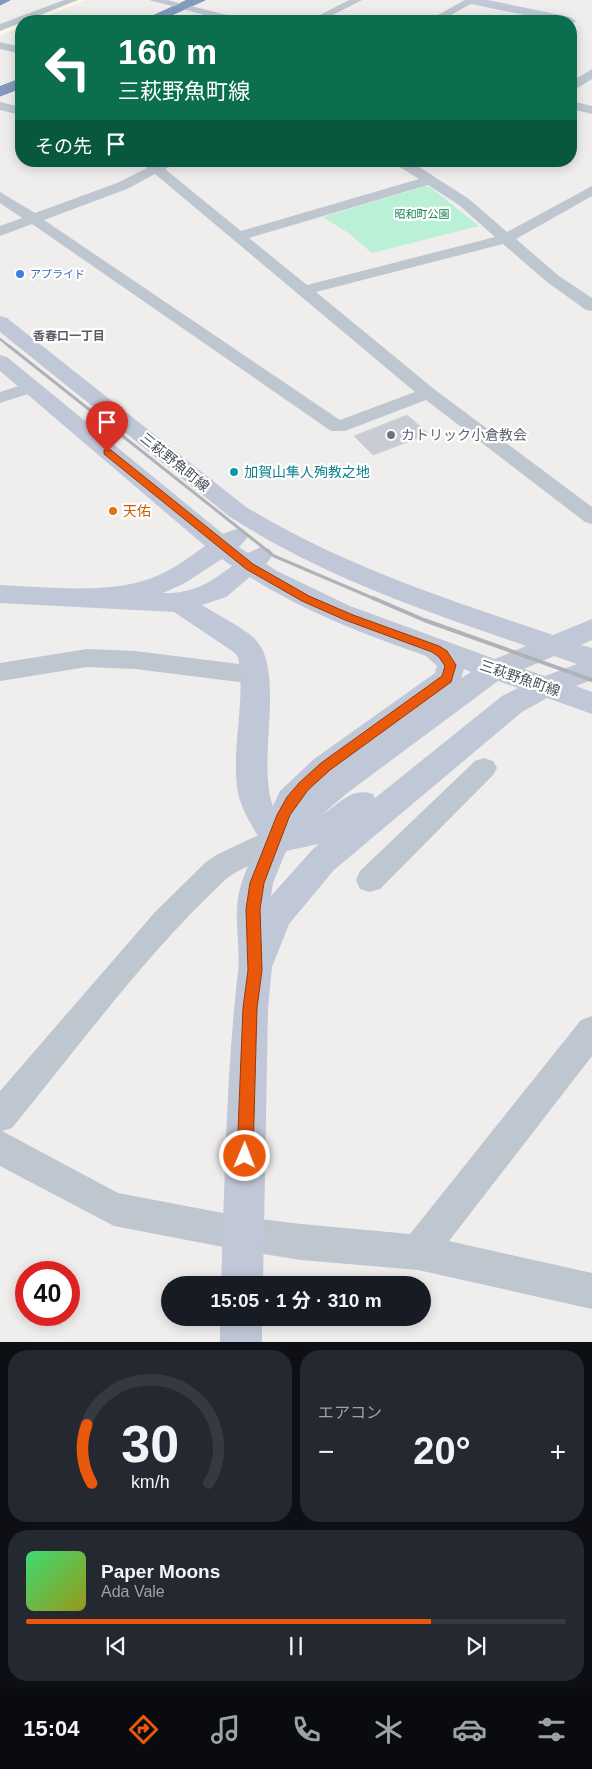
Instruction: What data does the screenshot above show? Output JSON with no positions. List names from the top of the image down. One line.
{"streets":{"street":["三萩野魚町線"]},"districts":["香春口一丁目"],"parks":["昭和町公園"],"places":["アプライド","カトリック小倉教会","加賀山隼人殉教之地","天佑"],"page":{"turn":["160 m","三萩野魚町線"],"then":"その先","limit":"40","trip":"15:05 · 1 分 · 310 m","tile":"エアコン","heat":["−","20°","+"],"song":["Paper Moons","Ada Vale"],"tabs":"15:04","gauge":["30","km/h"]}}
